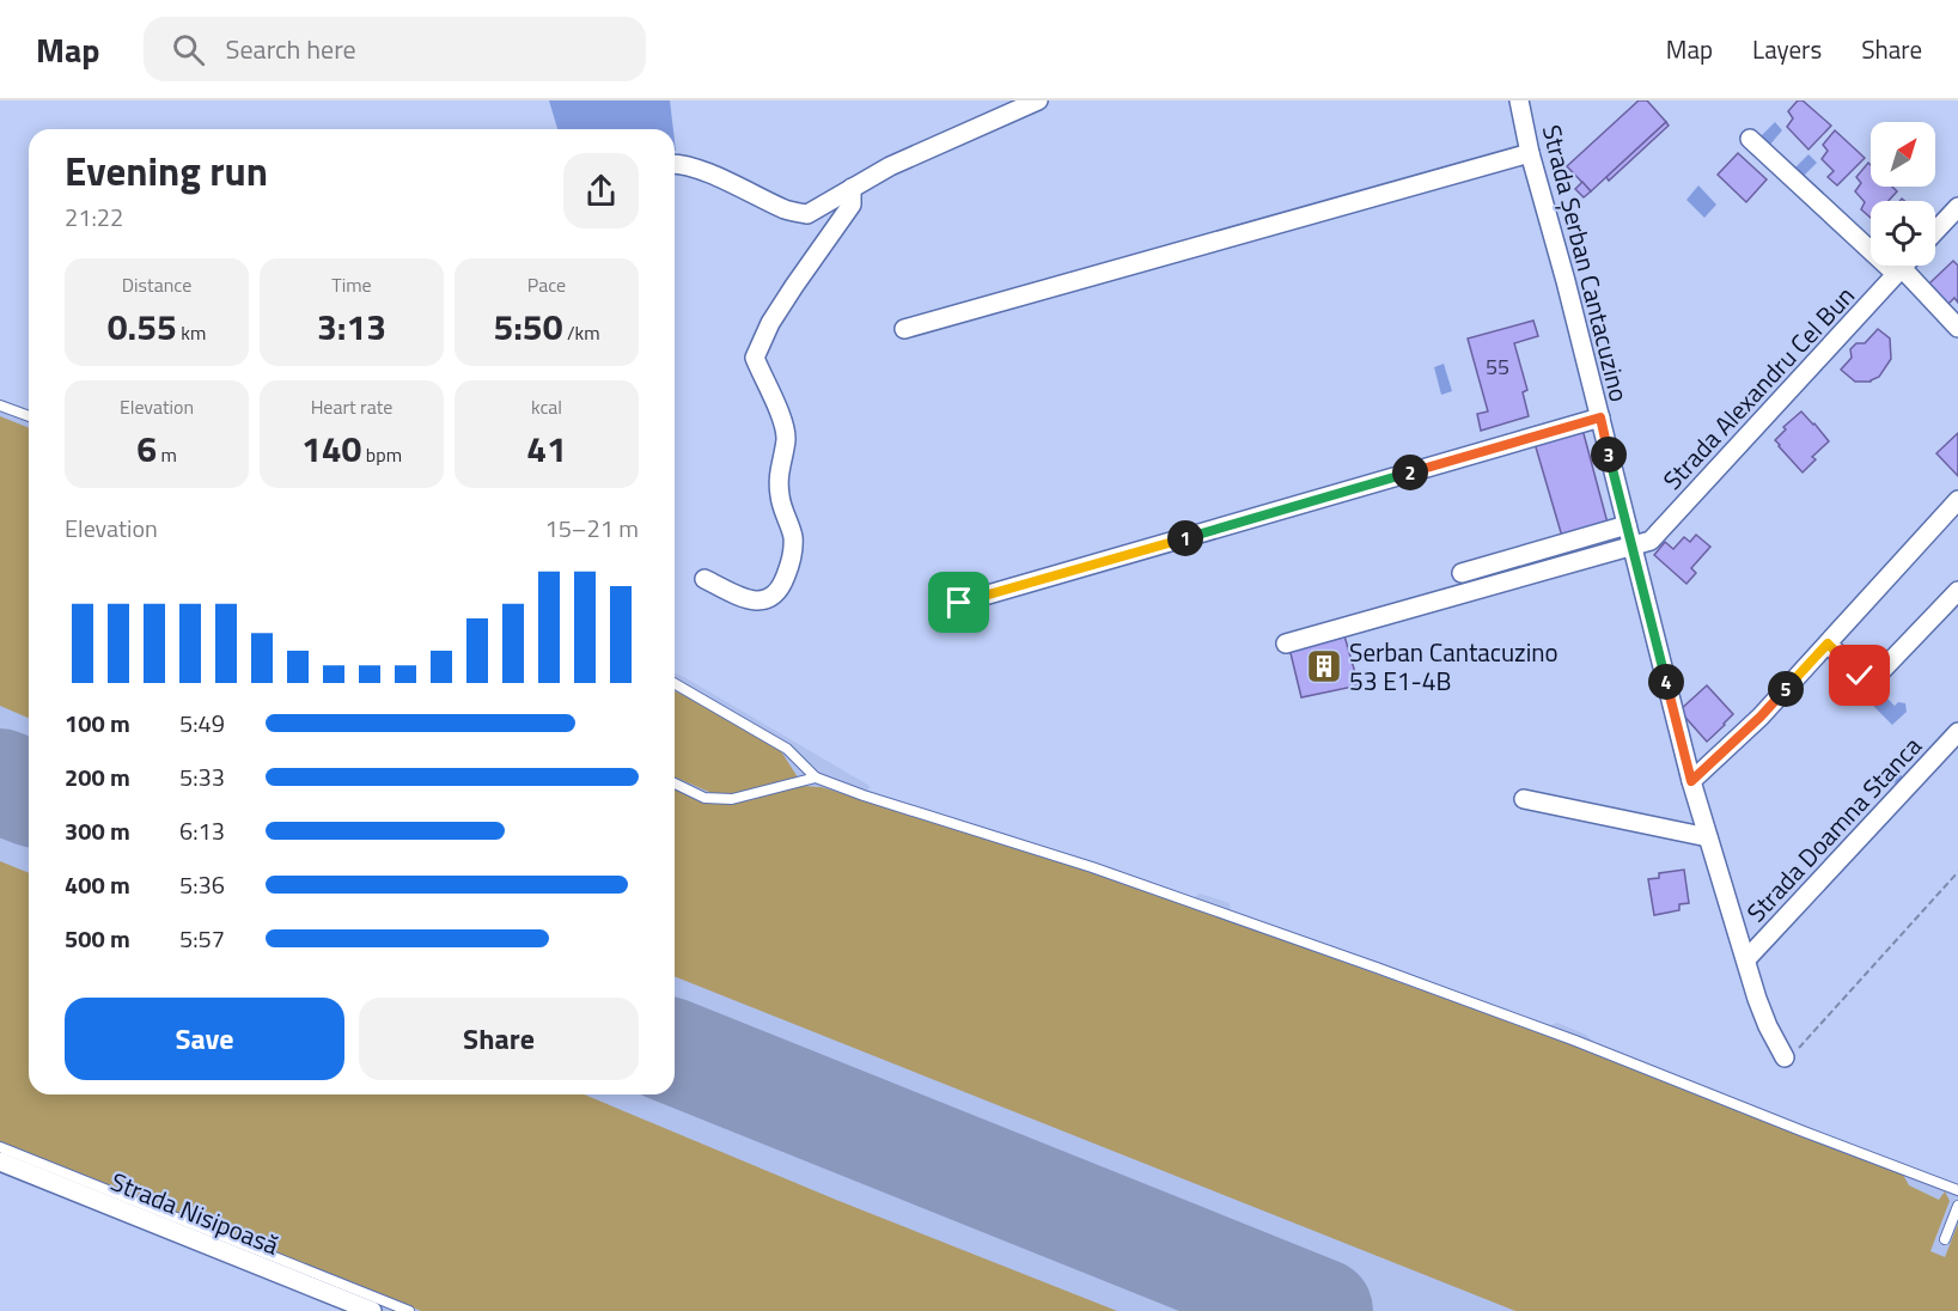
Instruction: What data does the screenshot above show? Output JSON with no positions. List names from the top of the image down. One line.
{"streets":{"street":["Strada Șerban Cantacuzino","Strada Alexandru Cel Bun","Strada Doamna Stanca","Strada Nisipoasă"]},"crossings":[["Strada Șerban Cantacuzino","Strada Alexandru Cel Bun"],["Strada Șerban Cantacuzino","Strada Doamna Stanca"]],"places":{"building":["Serban Cantacuzino 53 E1-4B"]},"house_numbers":["55"],"north":"top right","page":{"header":"Map","search":"Search here","nav":["Map","Layers","Share"],"heading":["Evening run","21:22"],"stats":[["Distance","0.55 km"],["Time","3:13"],["Pace","5:50 /km"],["Elevation","6 m"],["Heart rate","140 bpm"],["kcal","41"]],"pins":["3","2","1","4","5"],"chart":["Elevation","15–21 m"],"list":[{"name":"100 m","note":"5:49"},{"name":"200 m","note":"5:33"},{"name":"300 m","note":"6:13"},{"name":"400 m","note":"5:36"},{"name":"500 m","note":"5:57"}],"buttons":["Save","Share"]}}
